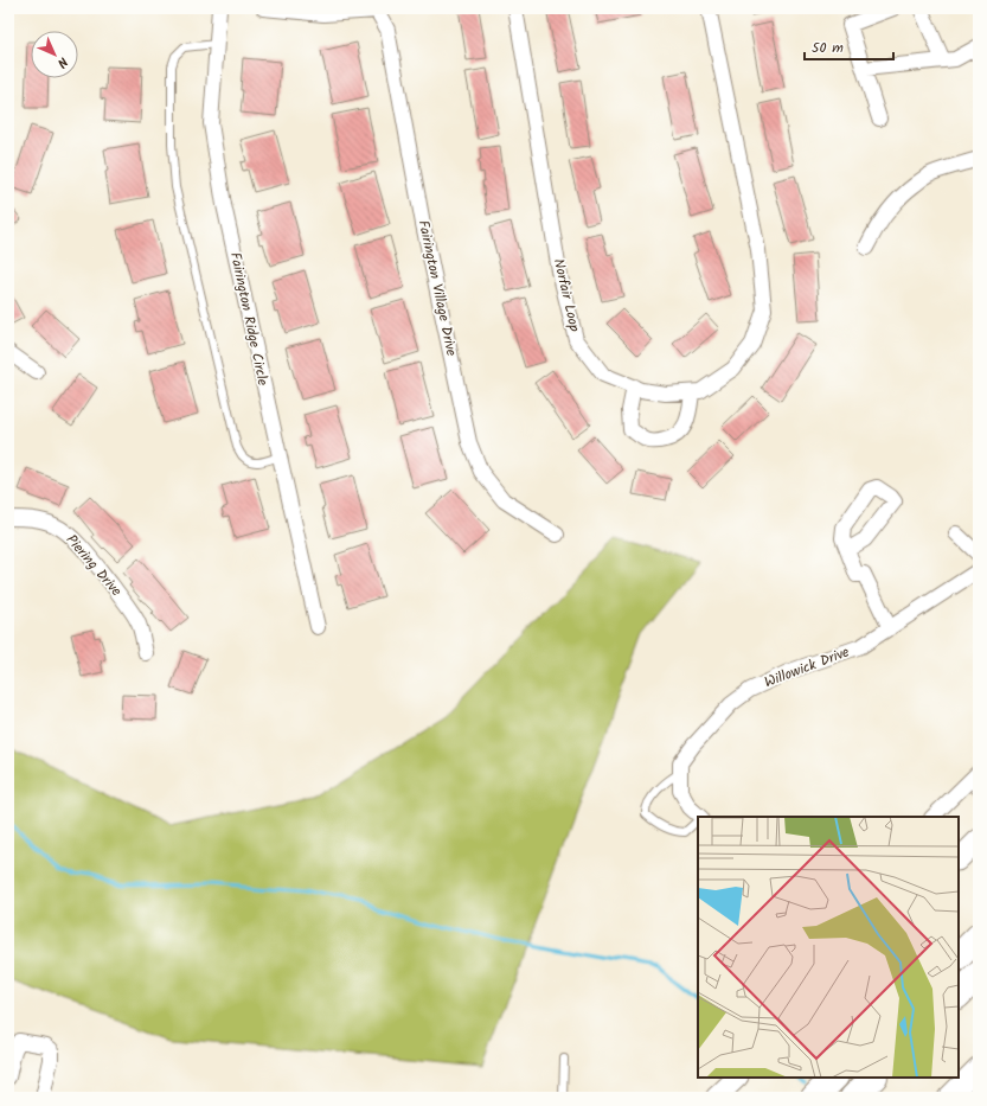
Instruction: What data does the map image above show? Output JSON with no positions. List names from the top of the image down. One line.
{"streets":{"street":["Fairington Village Drive","Norfair Loop","Fairington Ridge Circle","Piering Drive","Willowick Drive"]},"scale_bar":"50 m","north":"bottom right"}
